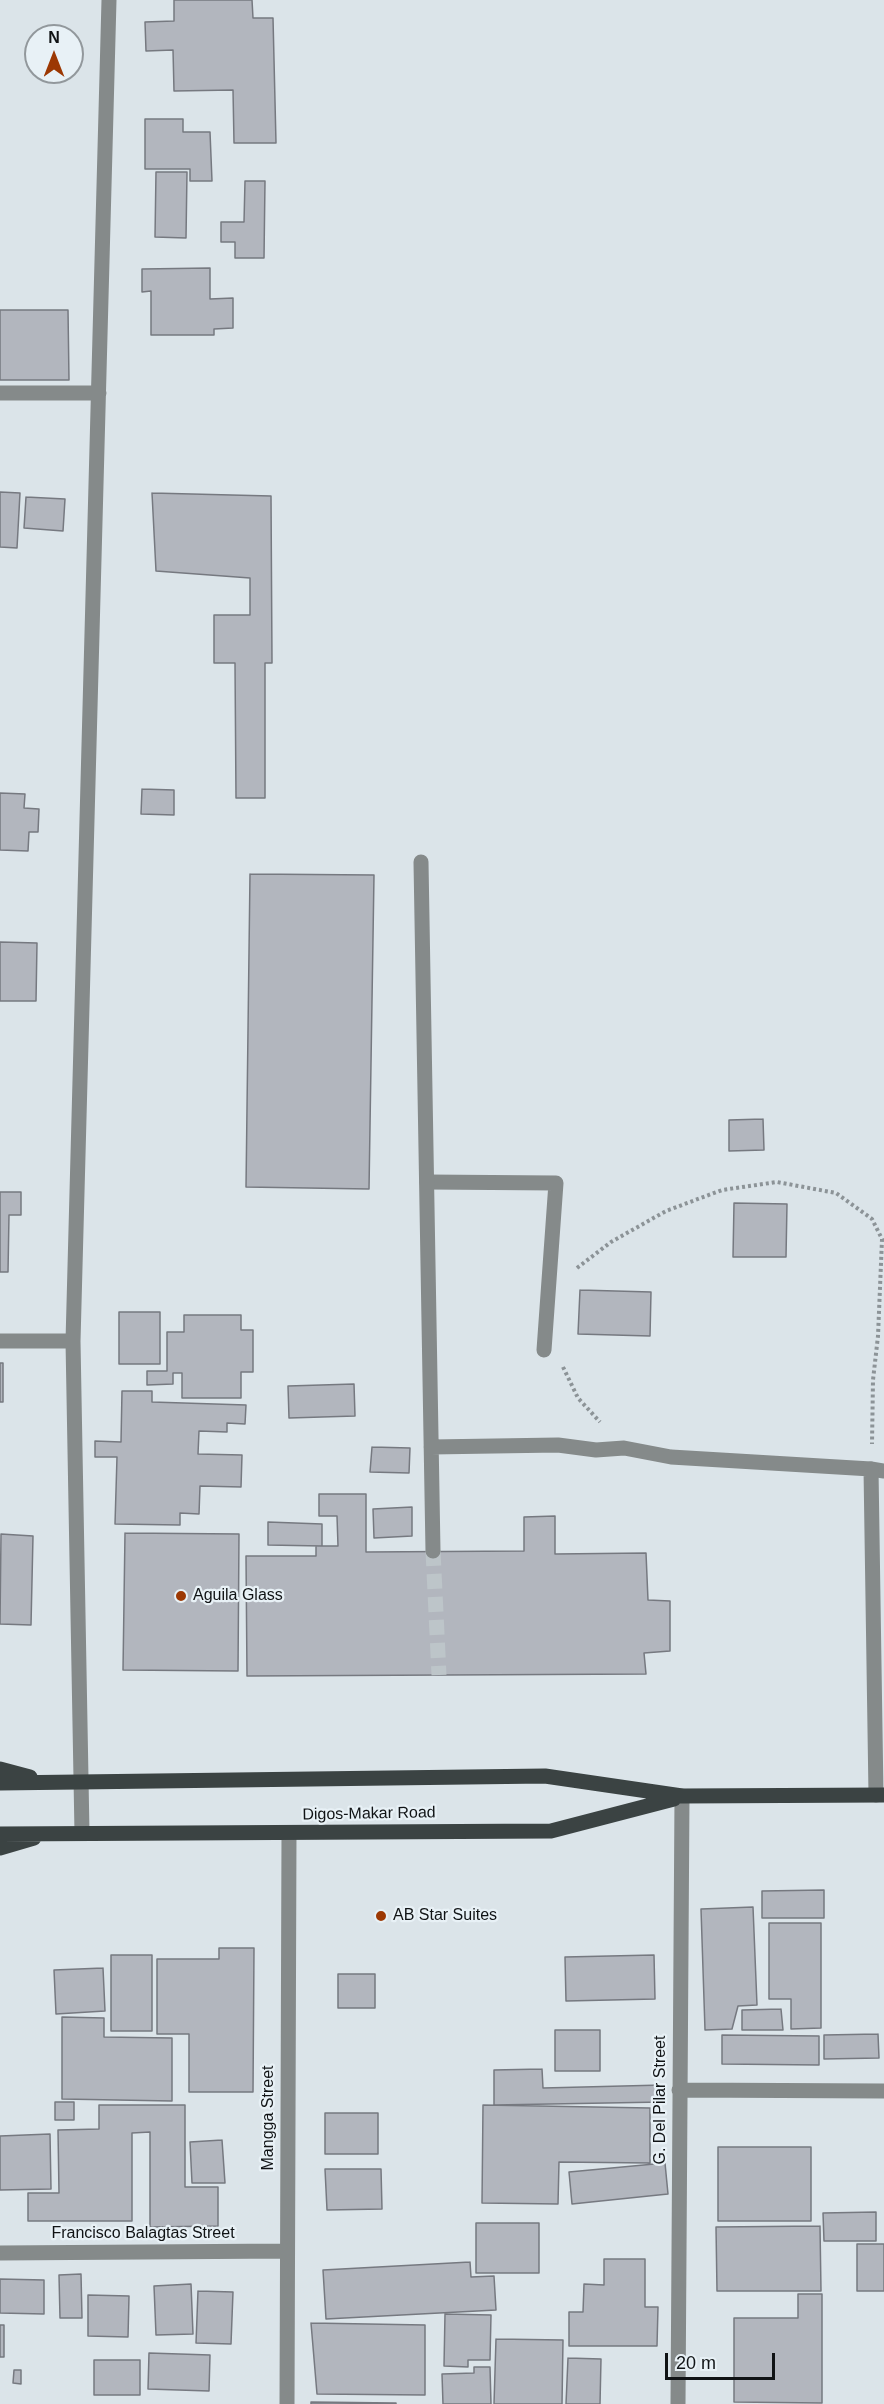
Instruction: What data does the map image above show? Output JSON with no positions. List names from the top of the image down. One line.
{"streets":{"main road":["Digos-Makar Road"],"street":["G. Del Pilar Street","Mangga Street","Francisco Balagtas Street"]},"crossings":[["Digos-Makar Road","G. Del Pilar Street"],["Digos-Makar Road","Mangga Street"],["Mangga Street","Francisco Balagtas Street"]],"places":["Aguila Glass","AB Star Suites"],"scale_bar":"20 m","north":"top"}
